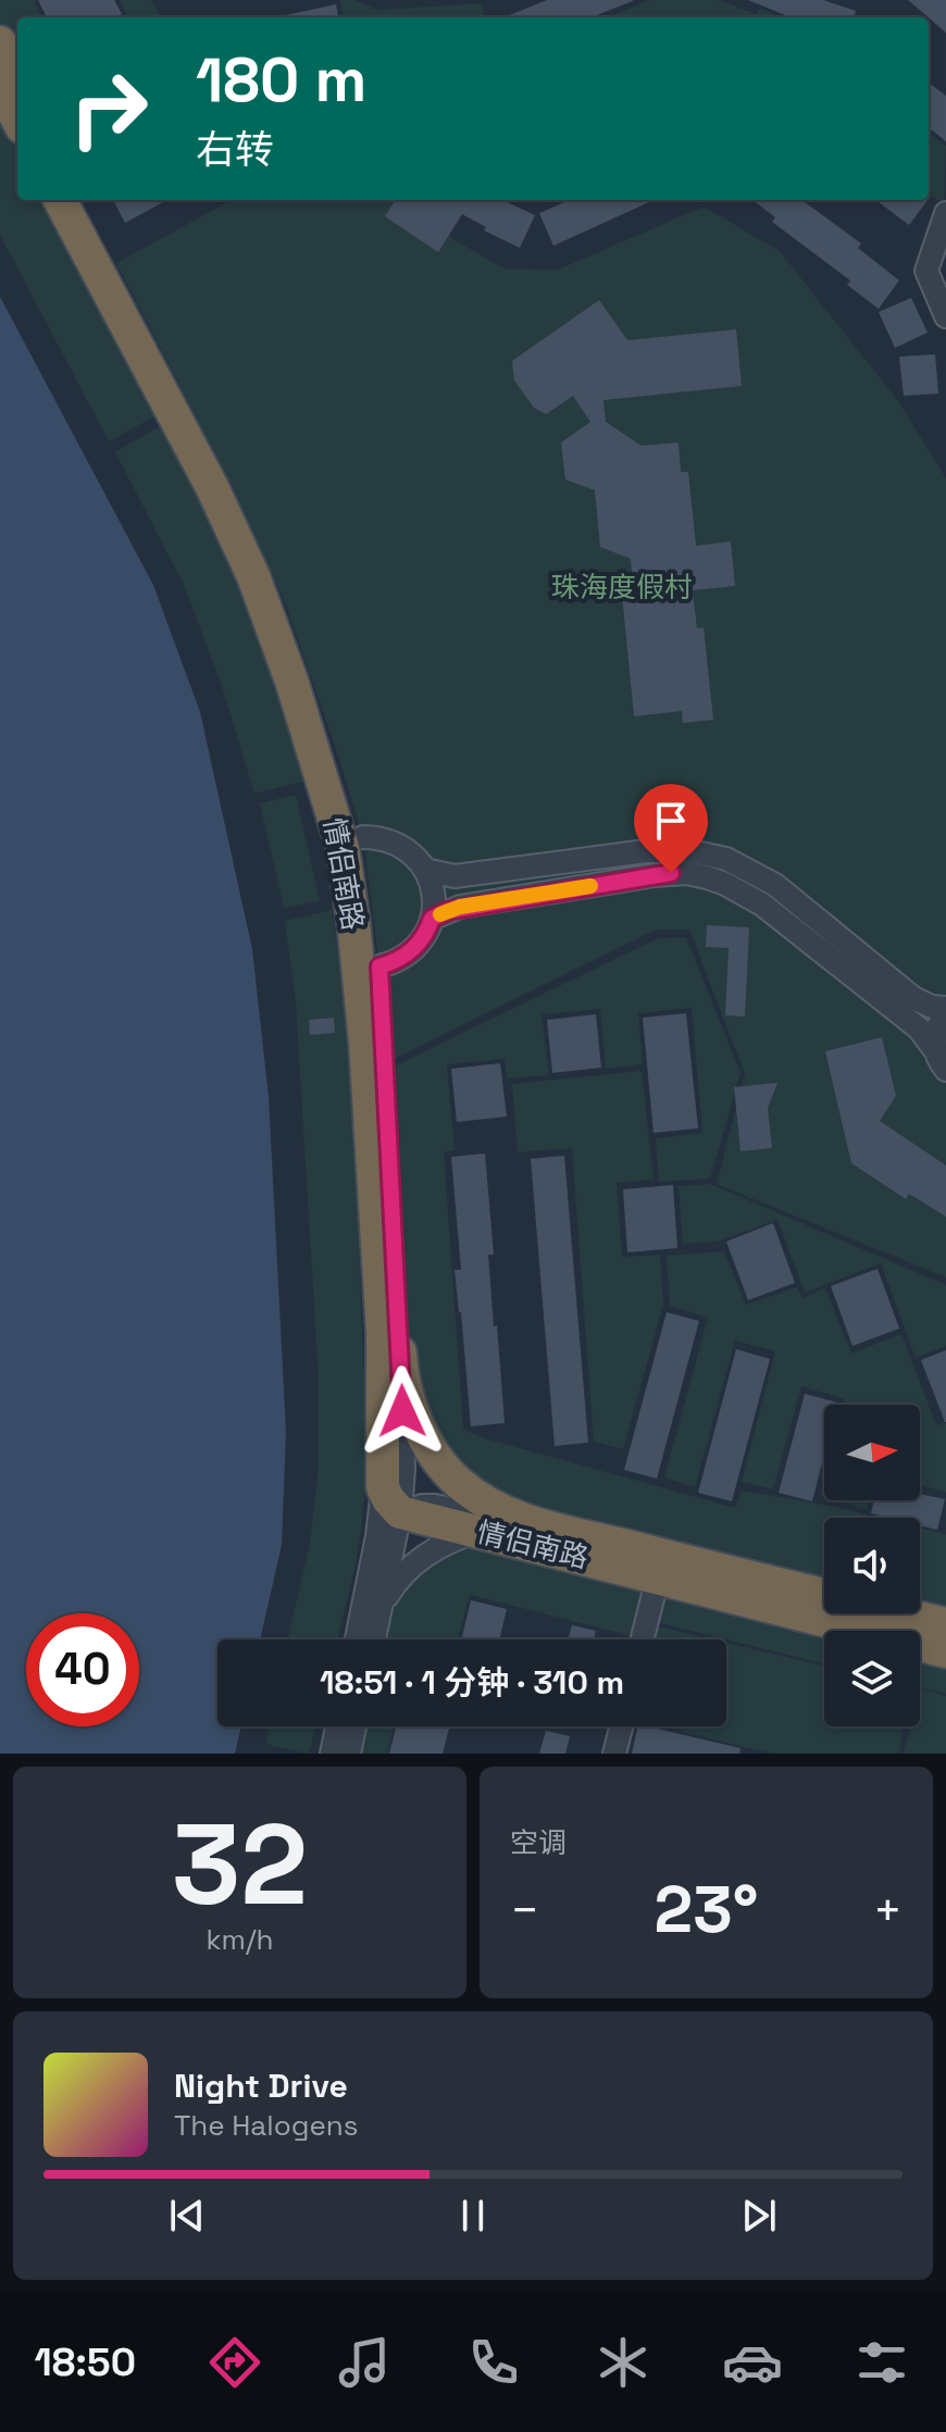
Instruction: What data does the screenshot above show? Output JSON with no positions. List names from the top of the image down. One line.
{"streets":{"highway":["情侣南路"]},"parks":["珠海度假村"],"north":"right","page":{"turn":["180 m","右转"],"limit":"40","trip":"18:51 · 1 分钟 · 310 m","tile":[["32","km/h"],"空调"],"heat":["−","23°","+"],"song":["Night Drive","The Halogens"],"tabs":"18:50"}}
